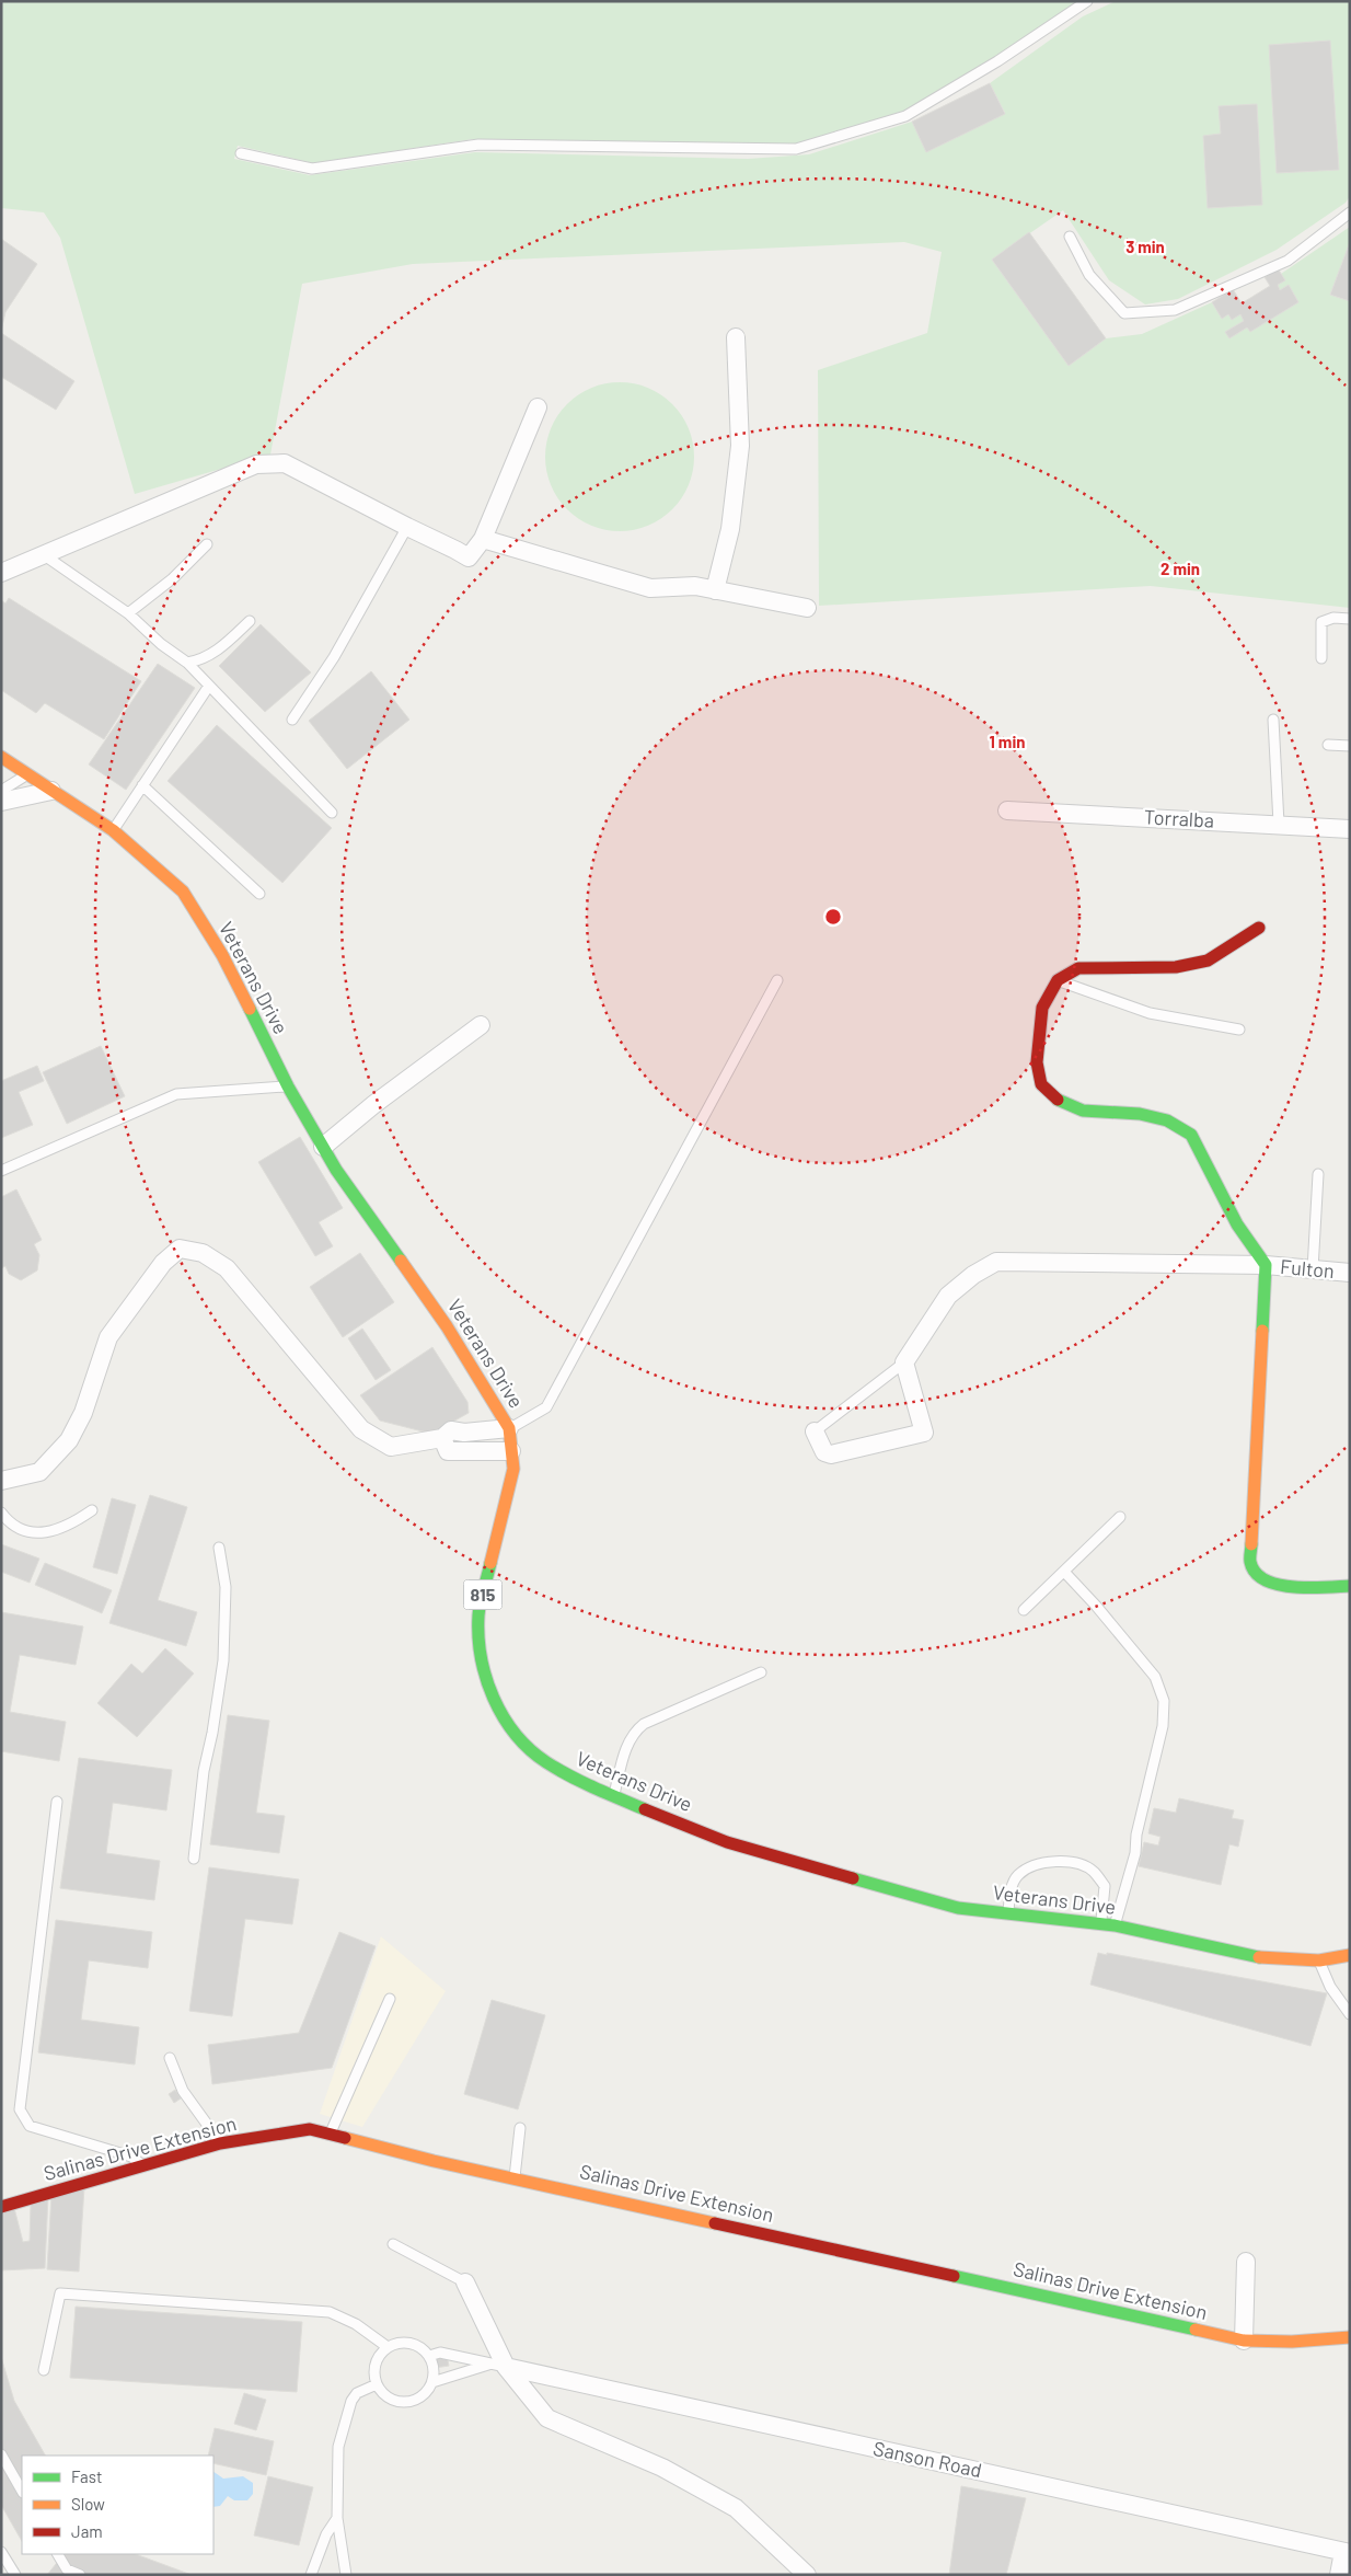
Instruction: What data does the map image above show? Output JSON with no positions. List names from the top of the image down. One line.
{"streets":{"street":["Torralba","Veterans Drive","Fulton","815","Salinas Drive Extension","Sanson Road"]},"legend":["Fast","Slow","Jam"],"rings":["3 min","2 min","1 min"]}
